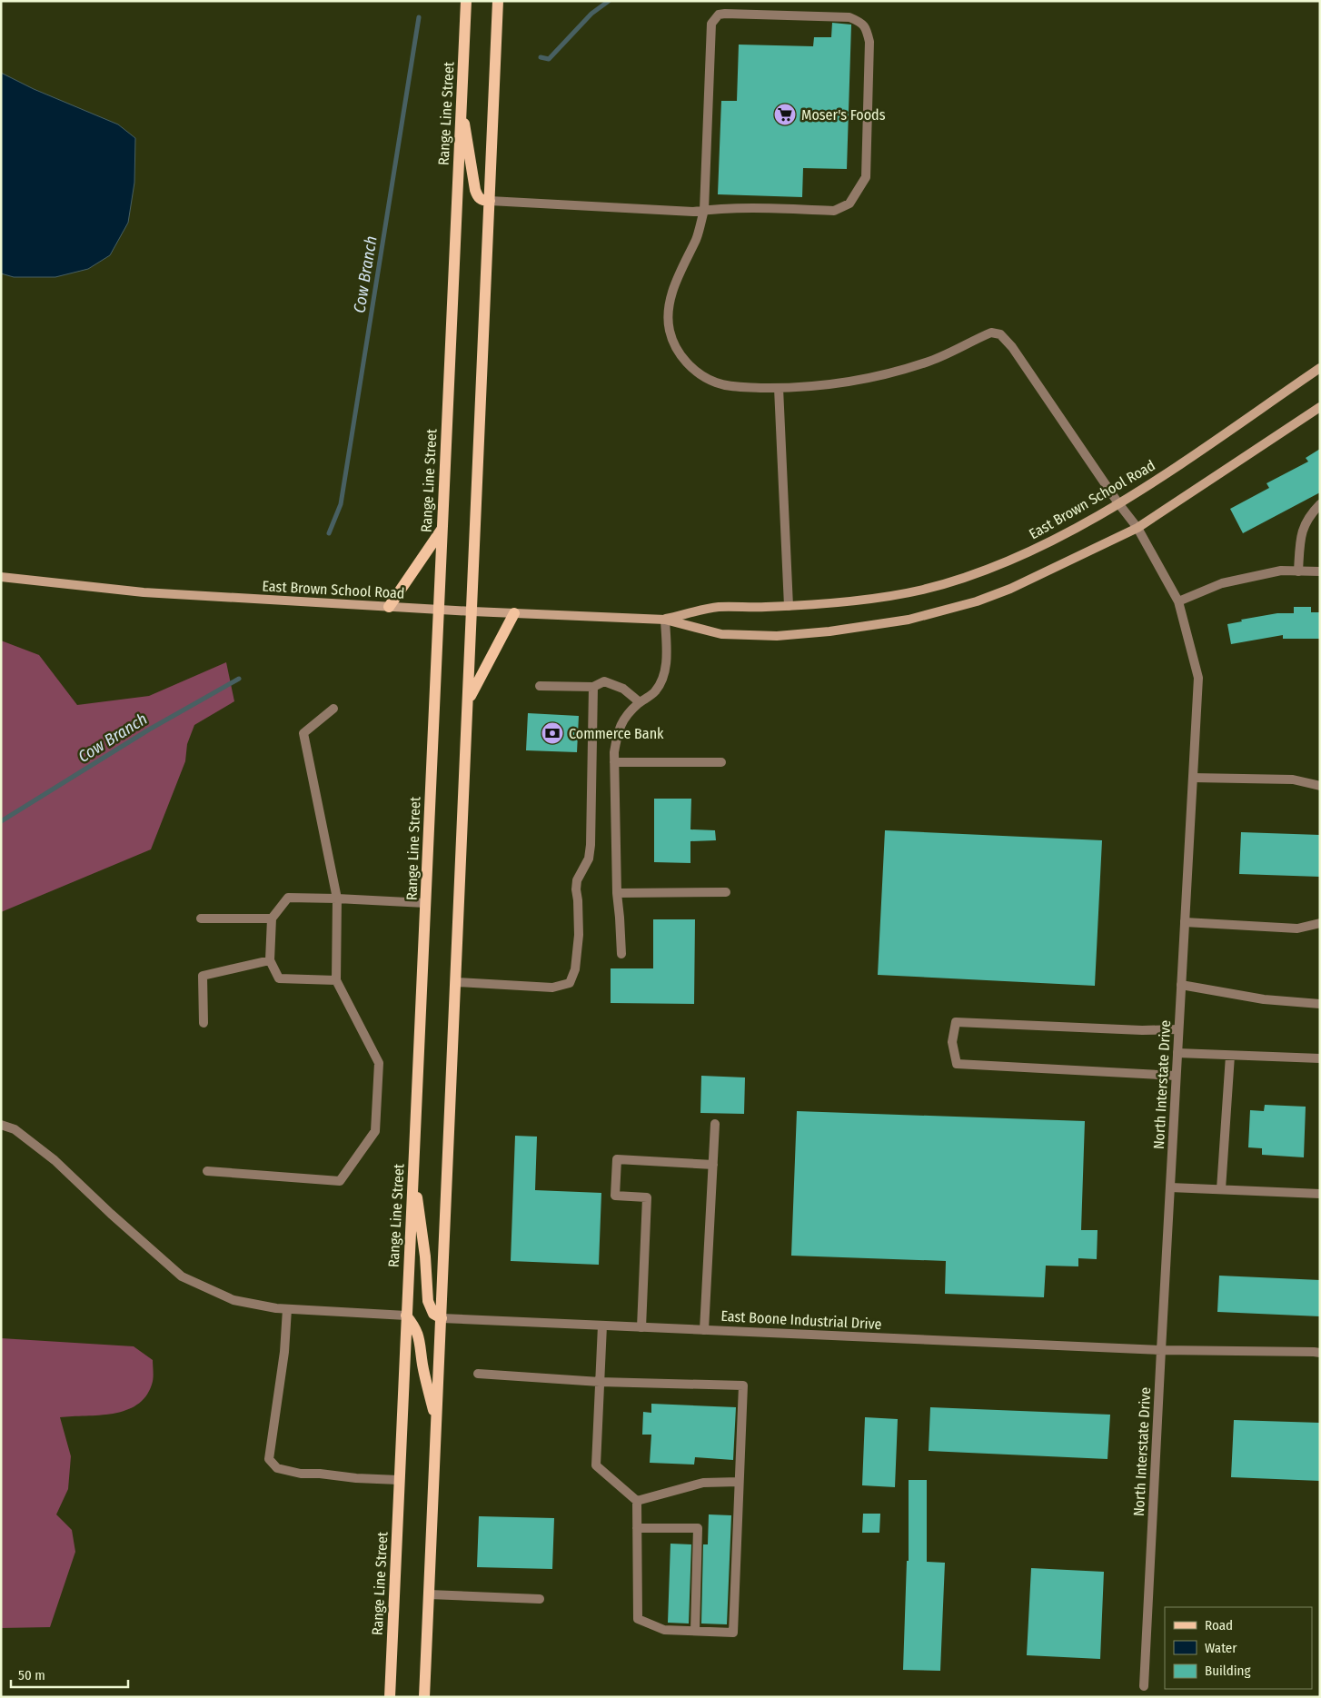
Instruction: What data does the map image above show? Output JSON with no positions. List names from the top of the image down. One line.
{"streets":{"main road":["Range Line Street","East Brown School Road"],"street":["North Interstate Drive","East Boone Industrial Drive"]},"crossings":[["Range Line Street","East Brown School Road"],["East Brown School Road","North Interstate Drive"],["North Interstate Drive","East Boone Industrial Drive"]],"water":["Cow Branch"],"places":{"supermarket":["Moser's Foods"],"bank":["Commerce Bank"]},"legend":["Road","Water","Building"],"scale_bar":"50 m"}
